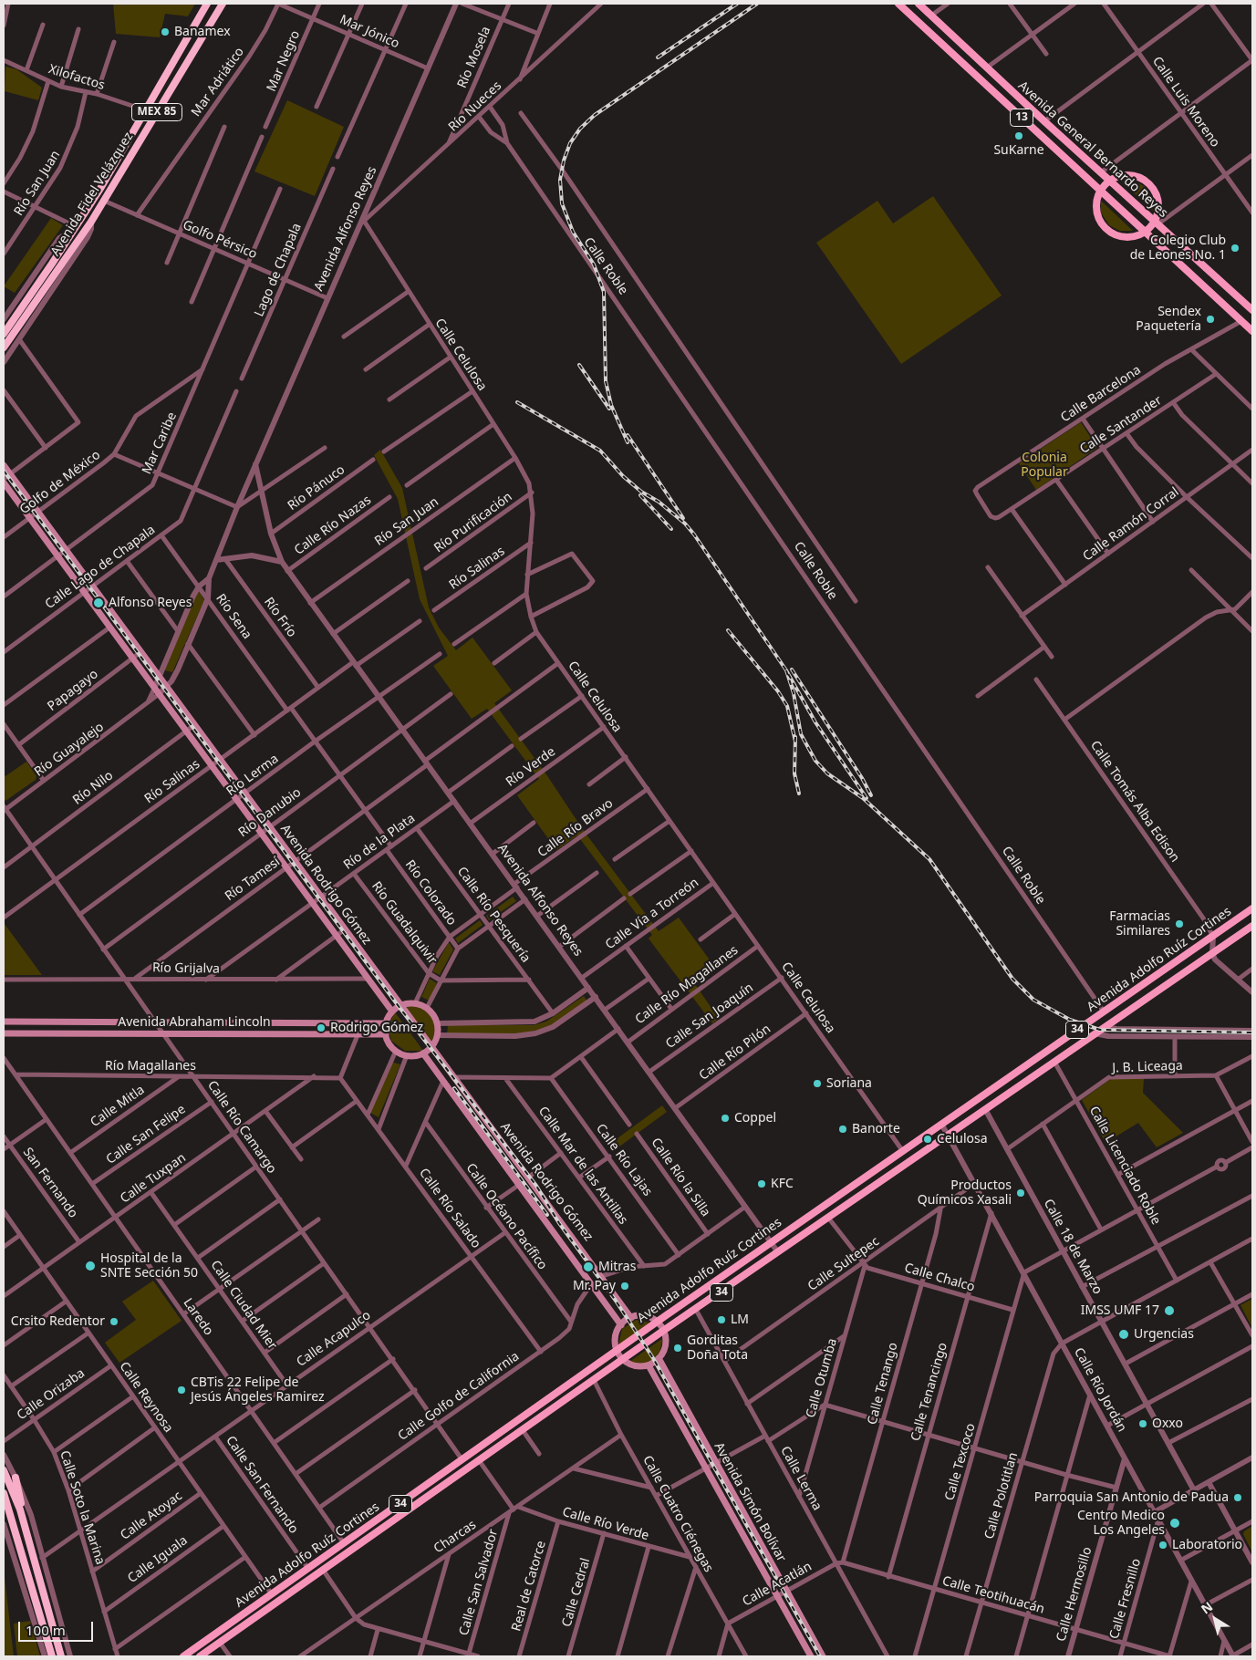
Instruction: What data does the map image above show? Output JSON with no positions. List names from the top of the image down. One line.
{"streets":{"highway":["MEX 85","Avenida Fidel Velázquez"],"main road":["13","Avenida General Bernardo Reyes","Avenida Rodrigo Gómez","Avenida Adolfo Ruíz Cortines","Avenida Abraham Lincoln","34","Avenida Simón Bolívar"],"street":["Mar Jónico","Río Mosela","Mar Negro","Xilofactos","Mar Adriático","Calle Luis Moreno","Río Nueces","Río San Juan","Avenida Alfonso Reyes","Golfo Pérsico","Calle Roble","Lago de Chapala","Calle Celulosa","Calle Barcelona","Calle Santander","Mar Caribe","Golfo de México","Río Pánuco","Río Purificación","Calle Ramón Corral","Calle Río Nazas","Calle Lago de Chapala","Río Salinas","Río Sena","Río Frío","Papagayo","Río Guayalejo","Río Verde","Río Lerma","Río Nilo","Calle Tomás Alba Edison","Río Danubio","Calle Río Bravo","Río de la Plata","Río Tamesí","Río Colorado","Calle Vía a Torreón","Calle Río Pesquería","Río Guadalquivir","Río Grijalva","Calle Río Magallanes","Calle San Joaquín","Calle Río Pilón","Río Magallanes","J. B. Liceaga","Calle Mitla","Calle Río Camargo","Calle San Felipe","Calle Río Lajas","Calle Mar de las Antillas","Calle Licenciado Roble","Calle Río la Silla","Calle Tuxpan","San Fernando","Calle Río Salado","Calle Océano Pacífico","Calle 18 de Marzo","Calle Sultepec","Calle Chalco","Calle Ciudad Mier","Laredo","Calle Acapulco","Calle Otumba","Calle Tenango","Calle Río Jordán","Calle Tenancingo","Calle Orizaba","Calle Golfo de California","Calle Reynosa","Calle Texcoco","Calle Lerma","Calle San Fernando","Calle Polotitlan","Calle Soto la Marina","Calle Cuatro Ciénegas","Calle Atoyac","Calle Río Verde","Charcas","Calle Iguala","Calle San Salvador","Calle Acatlán","Real de Catorce","Calle Cedral","Calle Hermosillo","Calle Teotihuacán","Calle Fresnillo"]},"crossings":[["Mar Jónico","Mar Negro"],["Mar Jónico","Mar Adriático"],["Mar Jónico","Avenida Alfonso Reyes"],["Río Mosela","Río Nueces"],["Xilofactos","Río San Juan"],["Xilofactos","Avenida Fidel Velázquez"],["Mar Adriático","Golfo Pérsico"],["Río Nueces","Avenida Alfonso Reyes"],["Río Nueces","Calle Roble"],["Río Nueces","Calle Celulosa"],["Avenida General Bernardo Reyes","Calle Barcelona"],["Río San Juan","Avenida Alfonso Reyes"],["Río San Juan","Calle Celulosa"],["Avenida Fidel Velázquez","Golfo Pérsico"],["Avenida Alfonso Reyes","Golfo Pérsico"],["Avenida Alfonso Reyes","Calle Celulosa"],["Avenida Alfonso Reyes","Río Pánuco"],["Avenida Alfonso Reyes","Calle Río Nazas"],["Avenida Alfonso Reyes","Río Salinas"],["Avenida Alfonso Reyes","Río Verde"],["Avenida Alfonso Reyes","Río Lerma"],["Avenida Alfonso Reyes","Río Danubio"],["Avenida Alfonso Reyes","Calle Río Bravo"],["Avenida Alfonso Reyes","Río de la Plata"],["Avenida Alfonso Reyes","Río Tamesí"],["Avenida Alfonso Reyes","Calle Vía a Torreón"],["Avenida Alfonso Reyes","Avenida Adolfo Ruíz Cortines"],["Avenida Alfonso Reyes","Calle Río Magallanes"],["Avenida Alfonso Reyes","Calle San Joaquín"],["Avenida Alfonso Reyes","Calle Río Pilón"],["Golfo Pérsico","Lago de Chapala"],["Golfo Pérsico","Mar Caribe"],["Calle Roble","Avenida Adolfo Ruíz Cortines"],["Calle Celulosa","Río Purificación"],["Calle Celulosa","Río Salinas"],["Calle Celulosa","Río Verde"],["Calle Celulosa","Calle Río Bravo"],["Calle Celulosa","Río Tamesí"],["Calle Celulosa","Calle Vía a Torreón"],["Calle Celulosa","Avenida Adolfo Ruíz Cortines"],["Calle Celulosa","Calle Río Magallanes"],["Calle Celulosa","Calle San Joaquín"],["Calle Celulosa","Calle Río Pilón"],["Calle Barcelona","Calle Santander"],["Mar Caribe","Golfo de México"],["Mar Caribe","Avenida Rodrigo Gómez"],["Golfo de México","Avenida Rodrigo Gómez"],["Calle Lago de Chapala","Río Sena"],["Calle Lago de Chapala","Avenida Rodrigo Gómez"],["Río Salinas","Río Sena"],["Río Salinas","Río Frío"],["Río Salinas","Avenida Rodrigo Gómez"],["Río Salinas","Calle Río Camargo"],["Río Sena","Río Lerma"],["Río Sena","Río Danubio"],["Río Sena","Río de la Plata"],["Río Sena","Río Tamesí"],["Papagayo","Avenida Rodrigo Gómez"],["Río Guayalejo","Avenida Rodrigo Gómez"],["Río Guayalejo","Calle Río Camargo"],["Río Lerma","Avenida Rodrigo Gómez"],["Río Lerma","Calle Río Camargo"],["Río Nilo","Avenida Rodrigo Gómez"],["Río Nilo","Calle Río Camargo"],["Calle Tomás Alba Edison","Avenida Adolfo Ruíz Cortines"],["Río Danubio","Avenida Rodrigo Gómez"],["Río Danubio","Calle Río Camargo"],["Calle Río Bravo","Río Colorado"],["Calle Río Bravo","Calle Río Pesquería"],["Calle Río Bravo","Río Guadalquivir"],["Río de la Plata","Avenida Rodrigo Gómez"],["Río de la Plata","Río Colorado"],["Río de la Plata","Calle Río Pesquería"],["Río de la Plata","Río Guadalquivir"],["Río de la Plata","Río Grijalva"],["Río Tamesí","Avenida Rodrigo Gómez"],["Río Tamesí","Río Grijalva"],["Avenida Rodrigo Gómez","Río Grijalva"],["Avenida Rodrigo Gómez","Calle Golfo de California"],["Avenida Adolfo Ruíz Cortines","Calle Río Camargo"],["Avenida Adolfo Ruíz Cortines","Calle Licenciado Roble"],["Avenida Adolfo Ruíz Cortines","Calle 18 de Marzo"],["Avenida Adolfo Ruíz Cortines","Laredo"],["Avenida Adolfo Ruíz Cortines","Calle Río Jordán"],["Avenida Adolfo Ruíz Cortines","Calle Reynosa"],["Avenida Adolfo Ruíz Cortines","Calle Lerma"],["Avenida Adolfo Ruíz Cortines","Calle San Fernando"],["Avenida Adolfo Ruíz Cortines","Calle Cuatro Ciénegas"],["Río Grijalva","Calle Río Camargo"],["Avenida Abraham Lincoln","Calle Río Camargo"],["Río Magallanes","Calle Mitla"],["Río Magallanes","Calle Río Camargo"],["Río Magallanes","Calle Tuxpan"],["Río Magallanes","Calle Río Salado"],["Río Magallanes","Laredo"],["J. B. Liceaga","Calle Licenciado Roble"],["J. B. Liceaga","Calle 18 de Marzo"],["Calle Mitla","Laredo"],["Calle Río Camargo","Calle San Felipe"],["Calle Río Camargo","Calle Tuxpan"],["Calle Río Camargo","Calle Acapulco"],["Calle Río Camargo","Calle Golfo de California"],["Calle San Felipe","Laredo"],["Calle Tuxpan","San Fernando"],["Calle Tuxpan","Calle Ciudad Mier"],["Calle Tuxpan","Laredo"],["Calle Tuxpan","Calle Reynosa"],["Calle Río Salado","Calle Acapulco"],["Calle Río Salado","Calle Golfo de California"],["Calle Océano Pacífico","Calle Acapulco"],["Calle Océano Pacífico","Calle Golfo de California"],["Calle Sultepec","Calle Chalco"],["Calle Sultepec","Calle Otumba"],["Calle Sultepec","Calle Tenango"],["Calle Sultepec","Calle Río Jordán"],["Calle Sultepec","Calle Lerma"],["Calle Chalco","Calle Otumba"],["Calle Chalco","Calle Tenango"],["Calle Chalco","Calle Tenancingo"],["Calle Chalco","Calle Texcoco"],["Calle Ciudad Mier","Calle Acapulco"],["Laredo","Calle Acapulco"],["Laredo","Calle Golfo de California"],["Calle Acapulco","Calle Reynosa"],["Calle Acapulco","Calle San Fernando"],["Calle Acapulco","Calle Soto la Marina"],["Calle Otumba","Calle Lerma"],["Calle Tenango","Calle Teotihuacán"],["Calle Río Jordán","Calle Tenancingo"],["Calle Río Jordán","Calle Texcoco"],["Calle Río Jordán","Calle Polotitlan"],["Calle Río Jordán","Calle Hermosillo"],["Calle Río Jordán","Calle Fresnillo"],["Calle Tenancingo","Calle Teotihuacán"],["Calle Orizaba","Calle Reynosa"],["Calle Orizaba","Calle Soto la Marina"],["Calle Reynosa","Calle Atoyac"],["Calle Reynosa","Calle Iguala"],["Calle Texcoco","Calle Teotihuacán"],["Calle Lerma","Calle Acatlán"],["Calle Lerma","Calle Teotihuacán"],["Calle Polotitlan","Calle Teotihuacán"],["Avenida Simón Bolívar","Calle Acatlán"],["Calle Soto la Marina","Calle Atoyac"],["Calle Soto la Marina","Calle Iguala"],["Calle Cuatro Ciénegas","Calle Río Verde"],["Calle Cuatro Ciénegas","Charcas"],["Calle Cuatro Ciénegas","Calle Acatlán"],["Calle Río Verde","Charcas"],["Calle Río Verde","Real de Catorce"],["Calle Río Verde","Calle Cedral"],["Charcas","Calle San Salvador"],["Calle Acatlán","Calle Teotihuacán"],["Calle Hermosillo","Calle Teotihuacán"],["Calle Teotihuacán","Calle Fresnillo"]],"parks":["Colonia Popular"],"places":["Banamex","SuKarne","Colegio Club de Leones No. 1","Sendex Paquetería","Alfonso Reyes","Farmacias Similares","Rodrigo Gómez","Soriana","Coppel","Banorte","Celulosa","KFC","Productos Químicos Xasali","Hospital de la SNTE Sección 50","Mitras","Mr. Pay","IMSS UMF 17","LM","Crsito Redentor","Urgencias","Gorditas Doña Tota","CBTis 22 Felipe de Jesús Ángeles Ramirez","Oxxo","Parroquia San Antonio de Padua","Centro Medico Los Angeles","Laboratorio"],"scale_bar":"100 m","north":"top left"}
